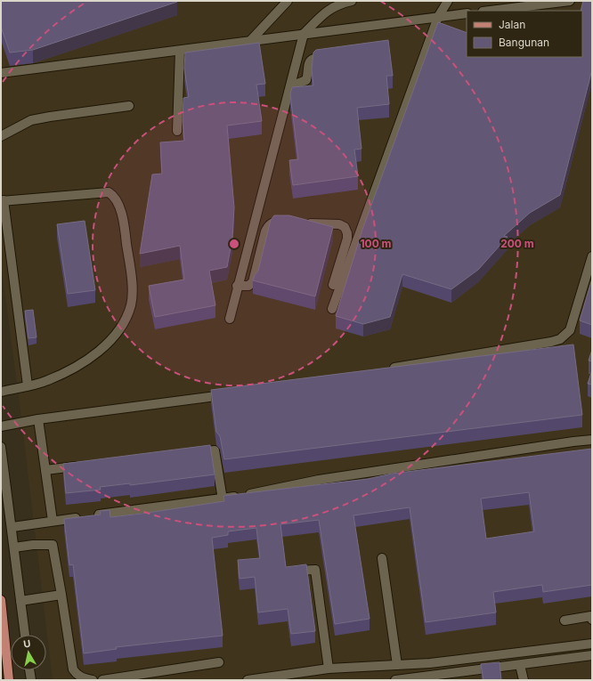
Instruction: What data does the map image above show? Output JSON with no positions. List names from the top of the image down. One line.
{"legend":["Jalan","Bangunan"],"north":"top","rings":["100 m","200 m"]}
